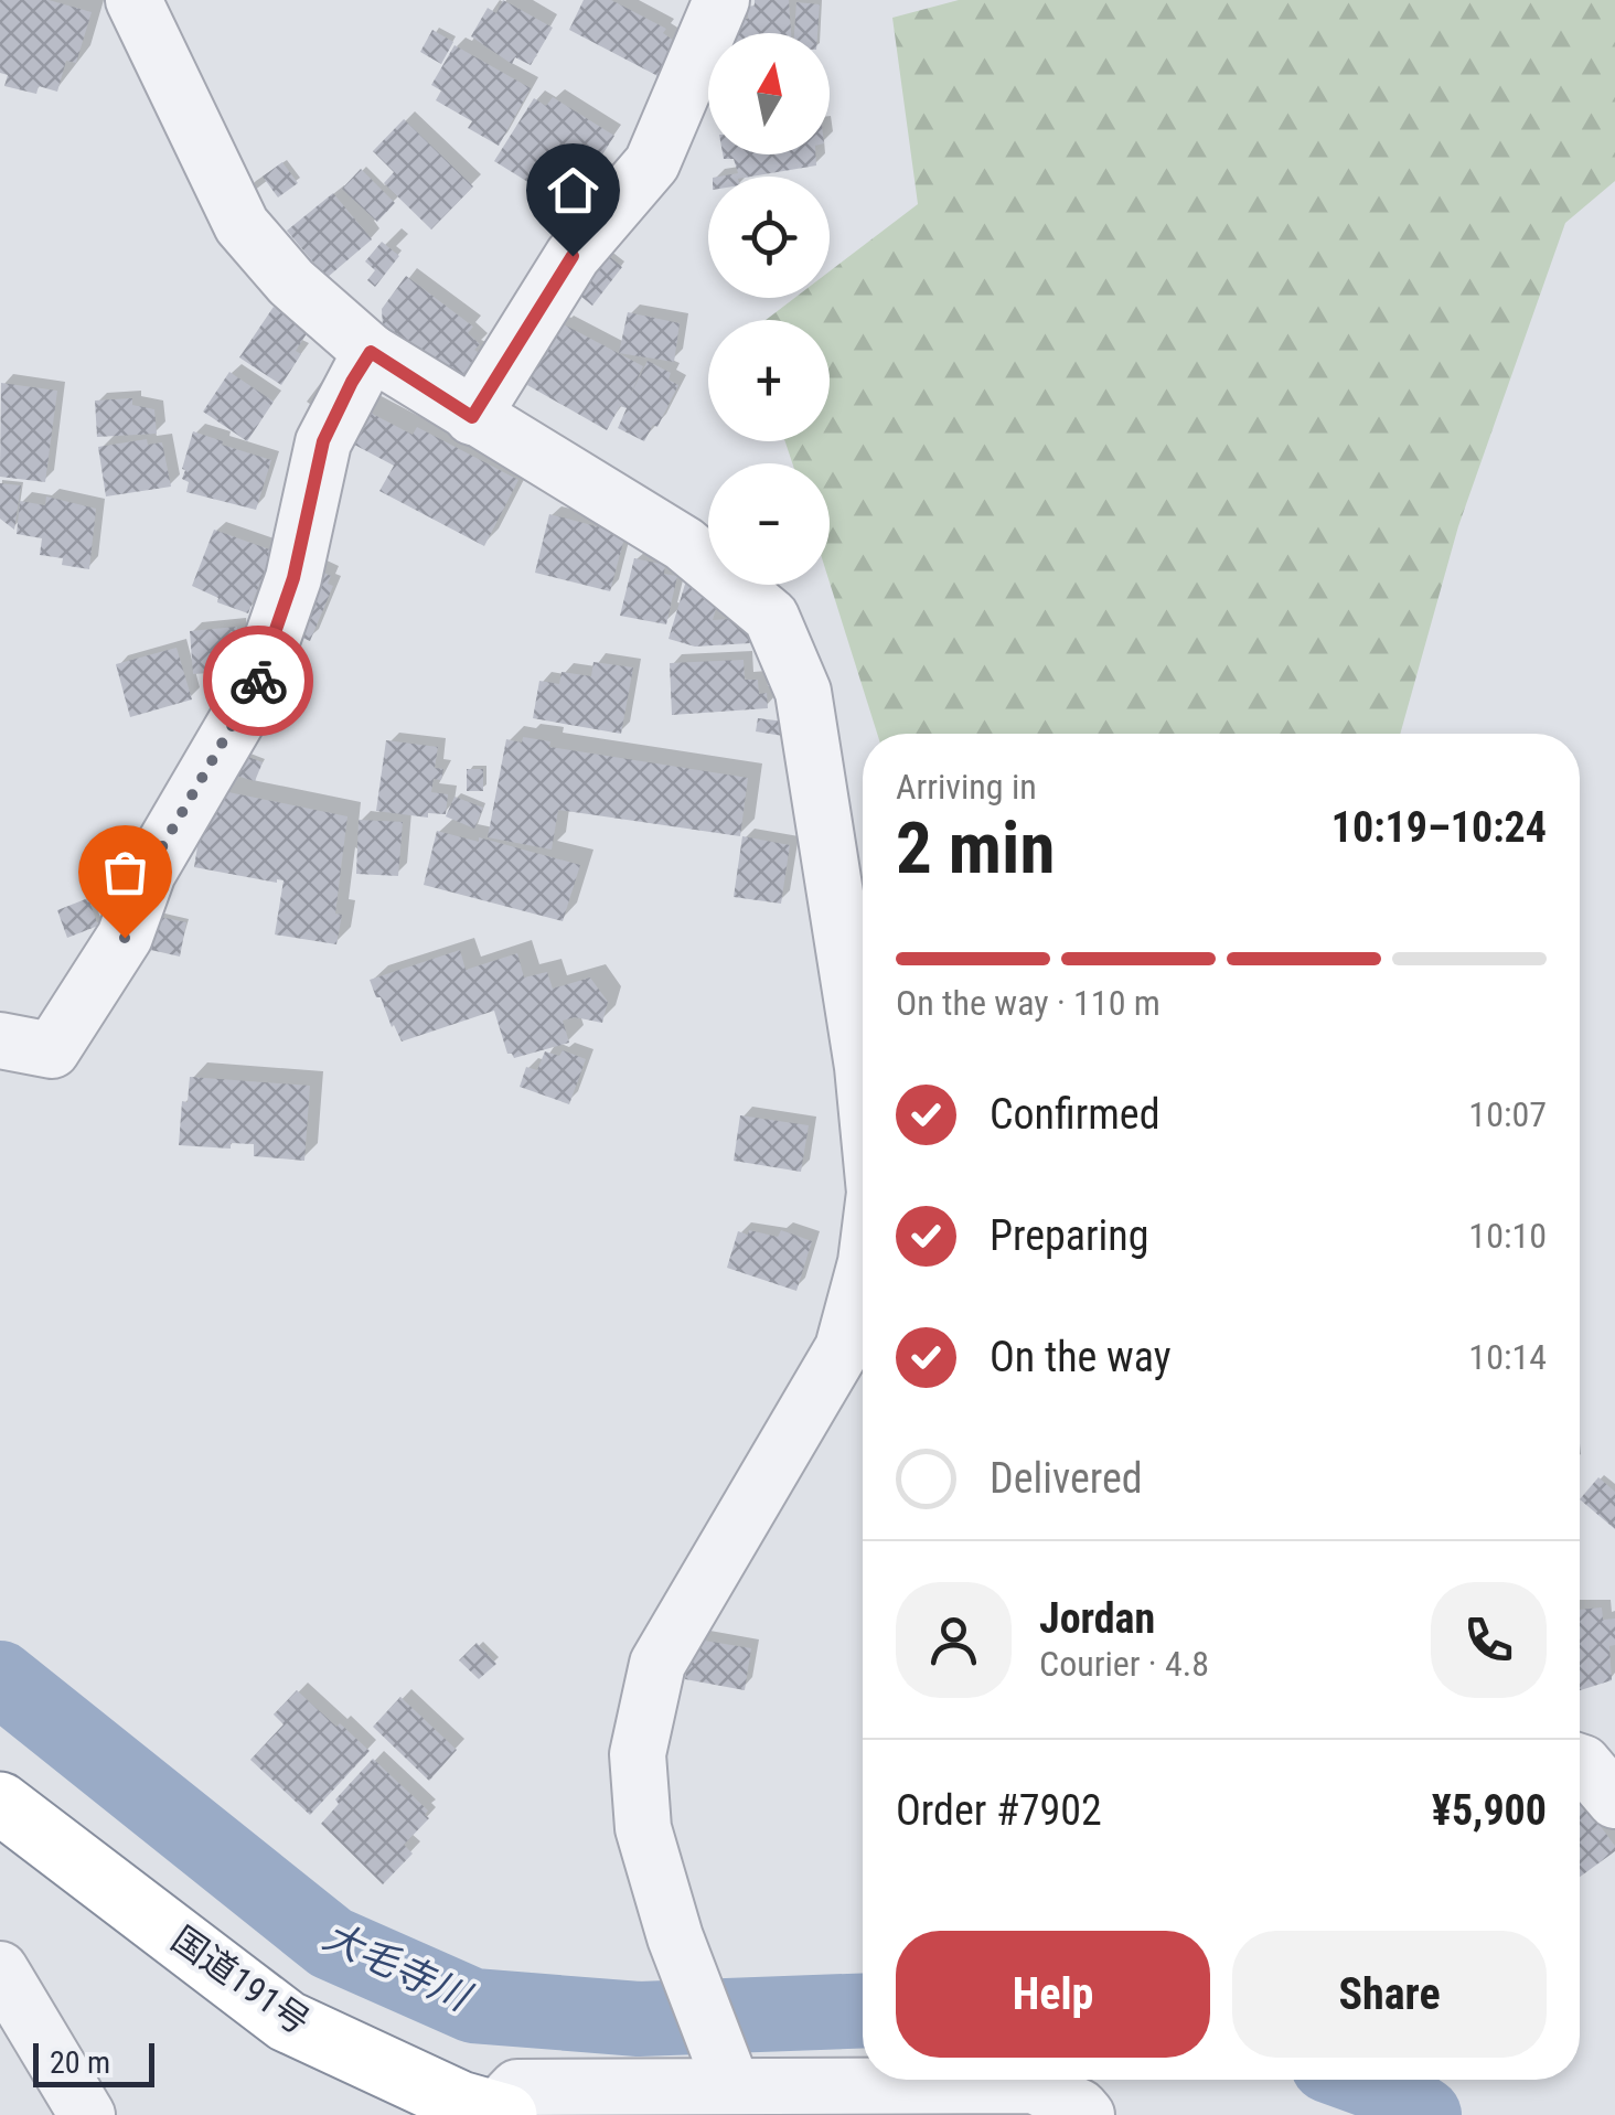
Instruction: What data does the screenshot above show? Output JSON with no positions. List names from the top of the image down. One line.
{"streets":{"highway":["国道191号"]},"water":["大毛寺川"],"scale_bar":"20 m","north":"top","page":{"map_buttons":["+","−"],"heading":["2 min","Arriving in","10:19–10:24"],"panel":["Jordan","Courier · 4.8","Order #7902","¥5,900"],"bar":"On the way · 110 m","list":[["Confirmed","10:07"],["Preparing","10:10"],["On the way","10:14"],"Delivered"],"buttons":["Help","Share"],"scale":"20 m"}}
